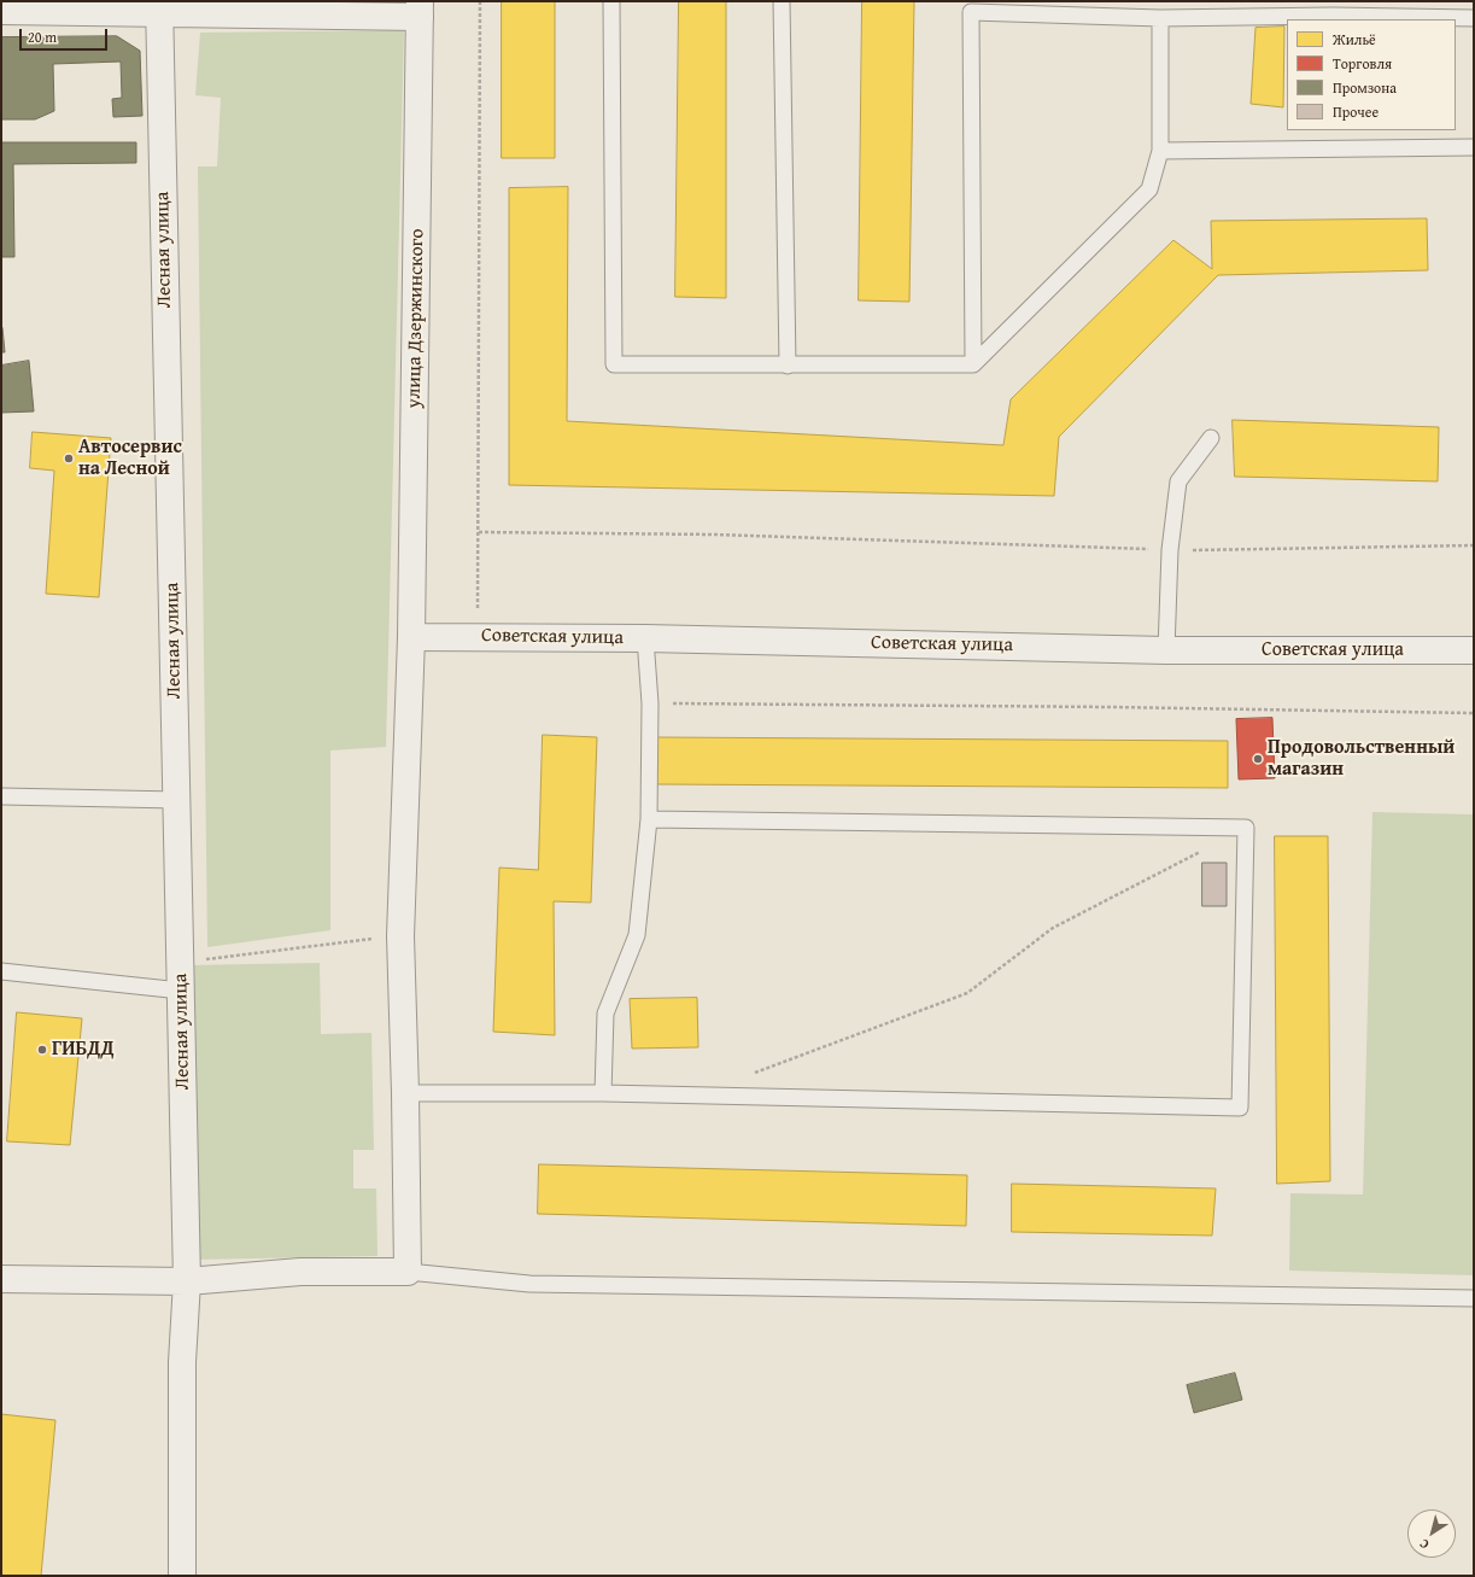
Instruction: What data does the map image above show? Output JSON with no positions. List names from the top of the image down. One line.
{"streets":{"street":["Лесная улица","улица Дзержинского","Советская улица"]},"crossings":[["улица Дзержинского","Советская улица"]],"places":["Автосервис на Лесной","Продовольственный магазин","ГИБДД"],"legend":["Жильё","Торговля","Промзона","Прочее"],"scale_bar":"20 m","north":"bottom left"}
